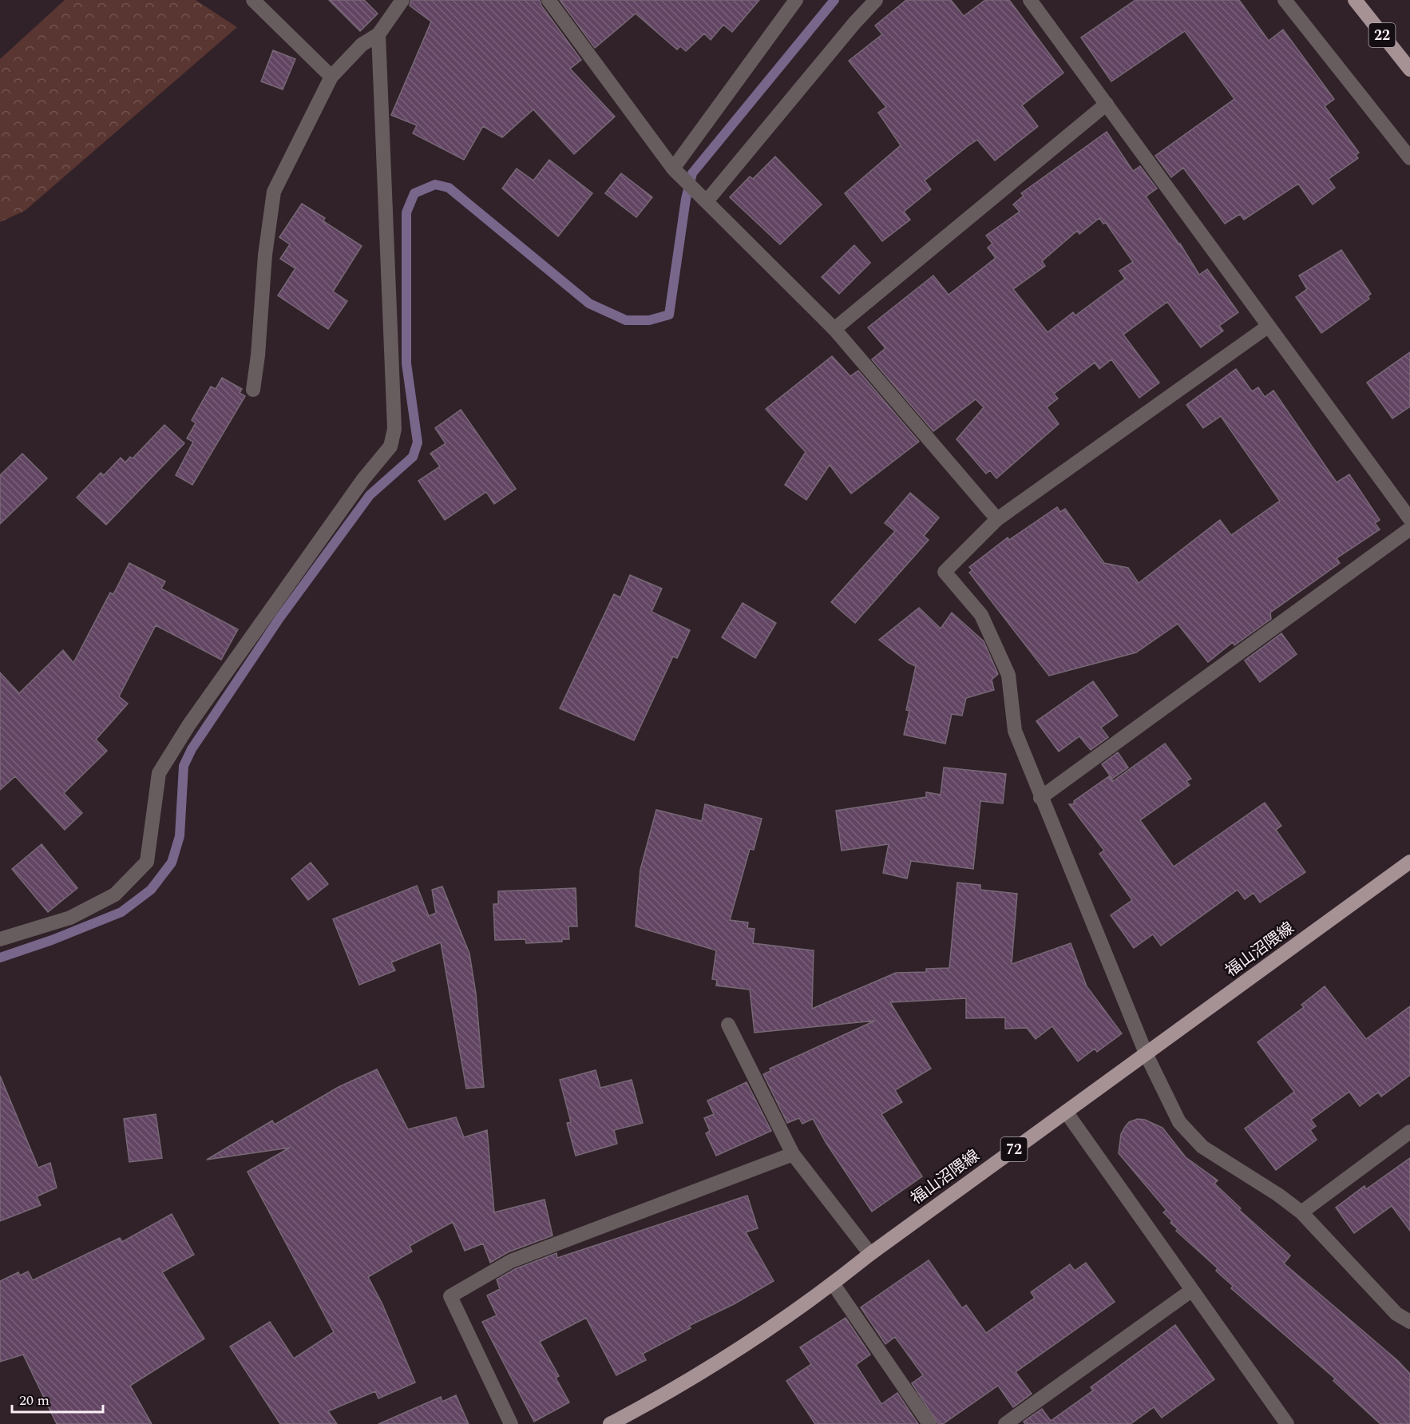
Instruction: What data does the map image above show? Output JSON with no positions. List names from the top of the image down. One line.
{"streets":{"main road":["22","福山沼隈線","72"]},"scale_bar":"20 m"}
